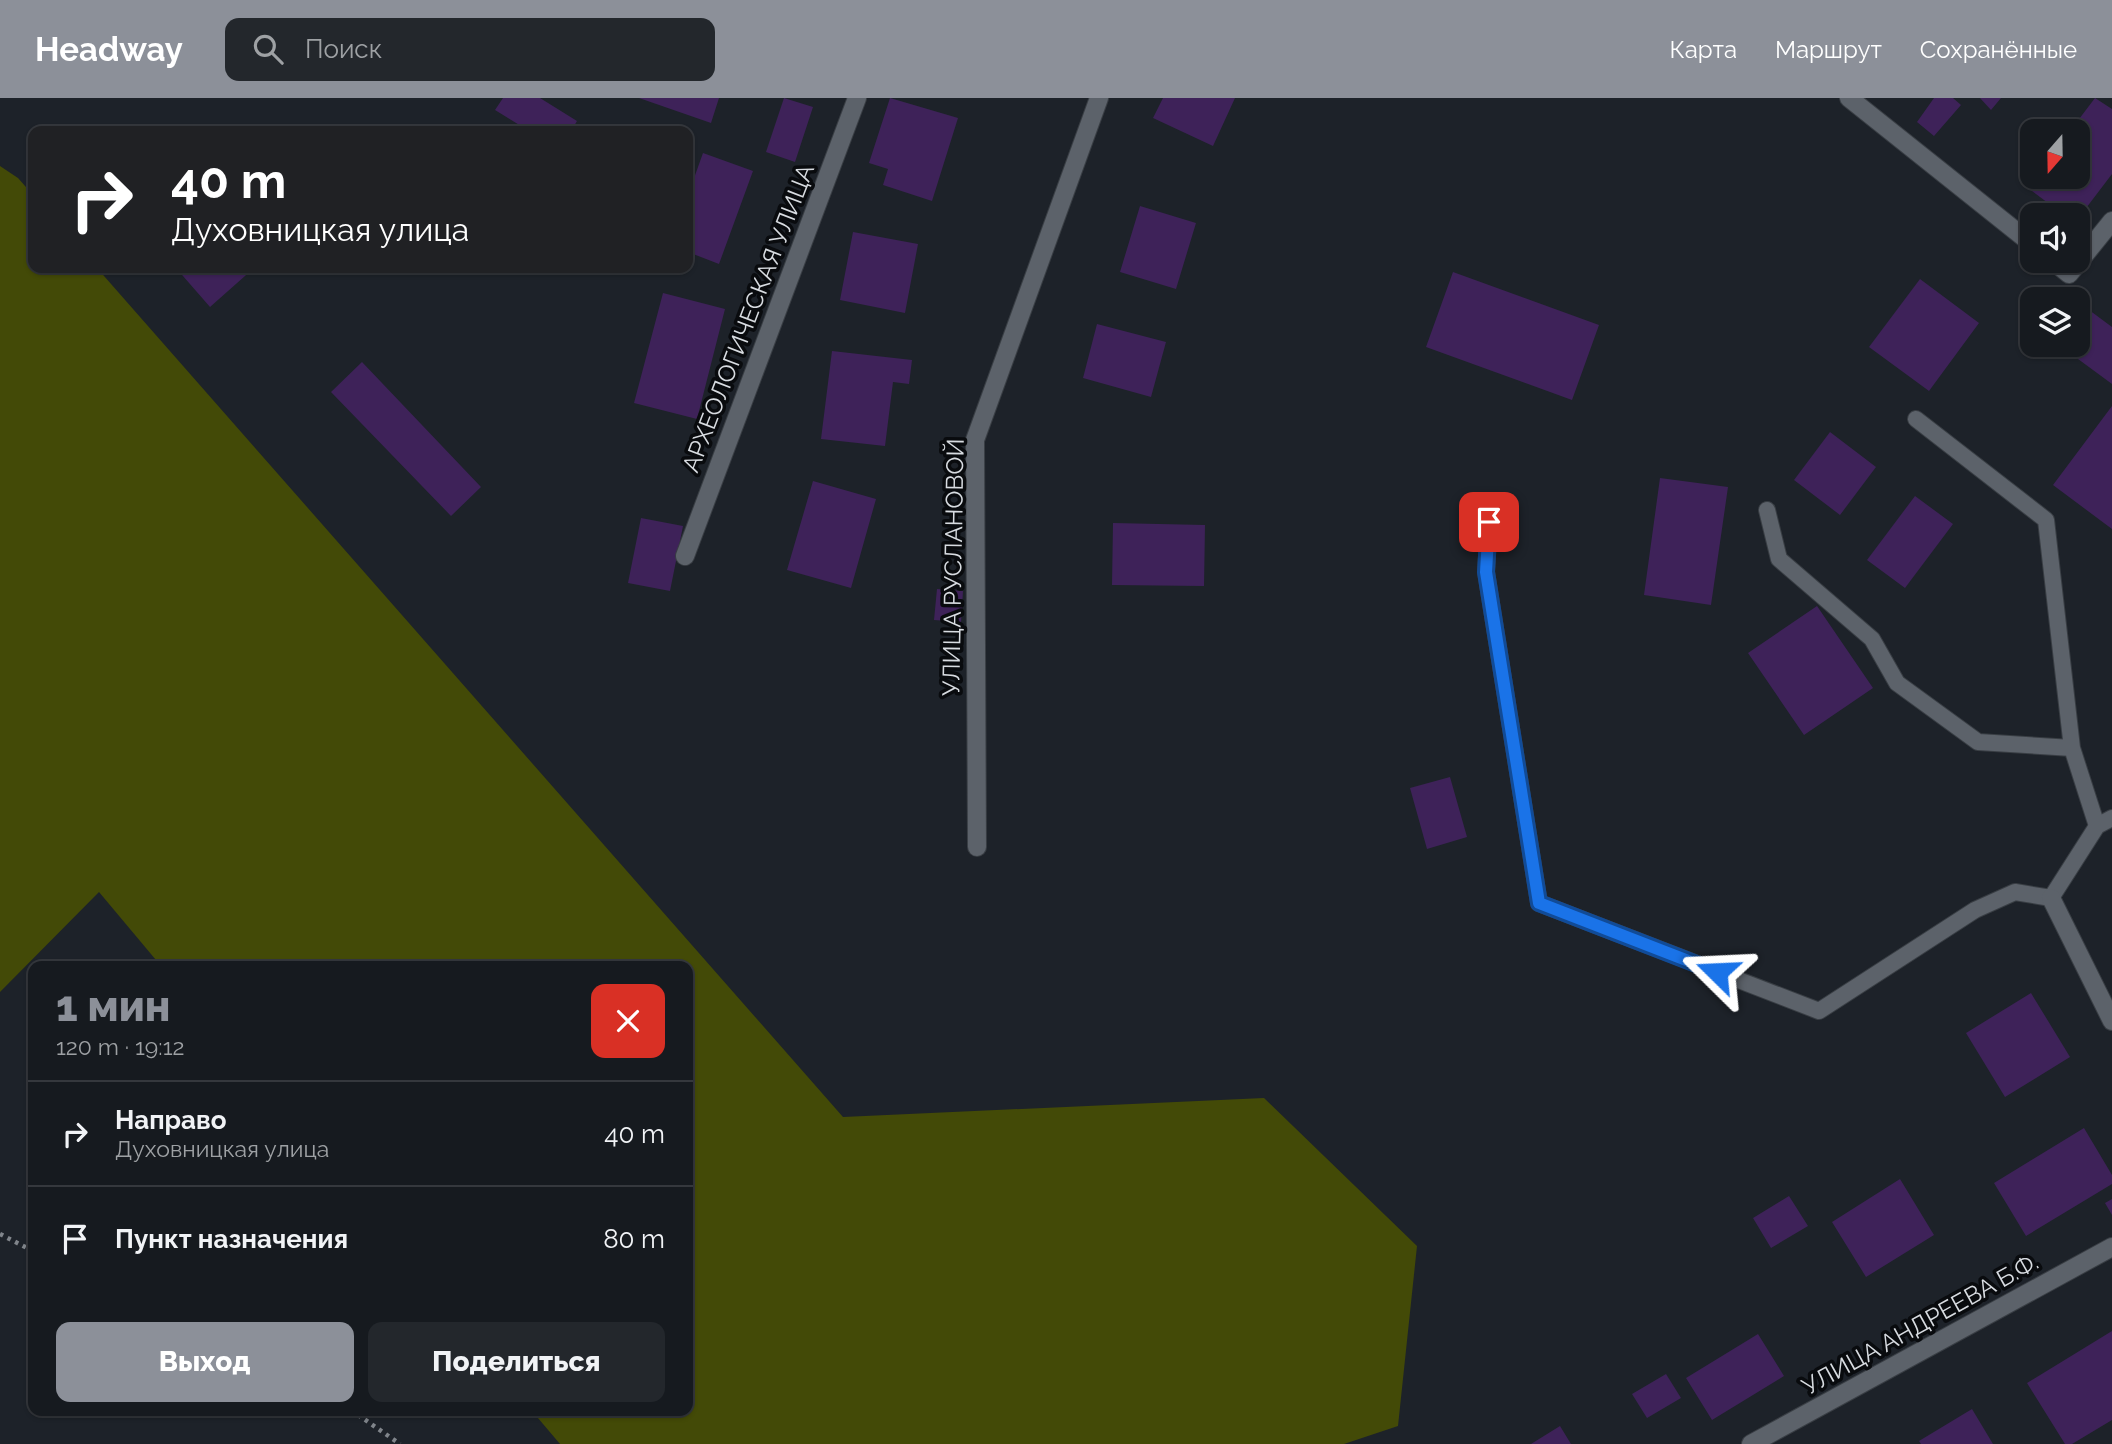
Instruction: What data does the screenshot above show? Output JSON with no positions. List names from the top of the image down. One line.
{"streets":{"street":["АРХЕОЛОГИЧЕСКАЯ УЛИЦА","УЛИЦА РУСЛАНОВОЙ","УЛИЦА АНДРЕЕВА Б.Ф."]},"north":"bottom","page":{"header":"Headway","search":"Поиск","nav":["Карта","Маршрут","Сохранённые"],"turn":["40 m","Духовницкая улица"],"heading":["1 мин","120 m · 19:12"],"list":[{"name":"Направо","note":"Духовницкая улица","value":"40 m"},{"name":"Пункт назначения","value":"80 m"}],"buttons":["Выход","Поделиться"]}}
